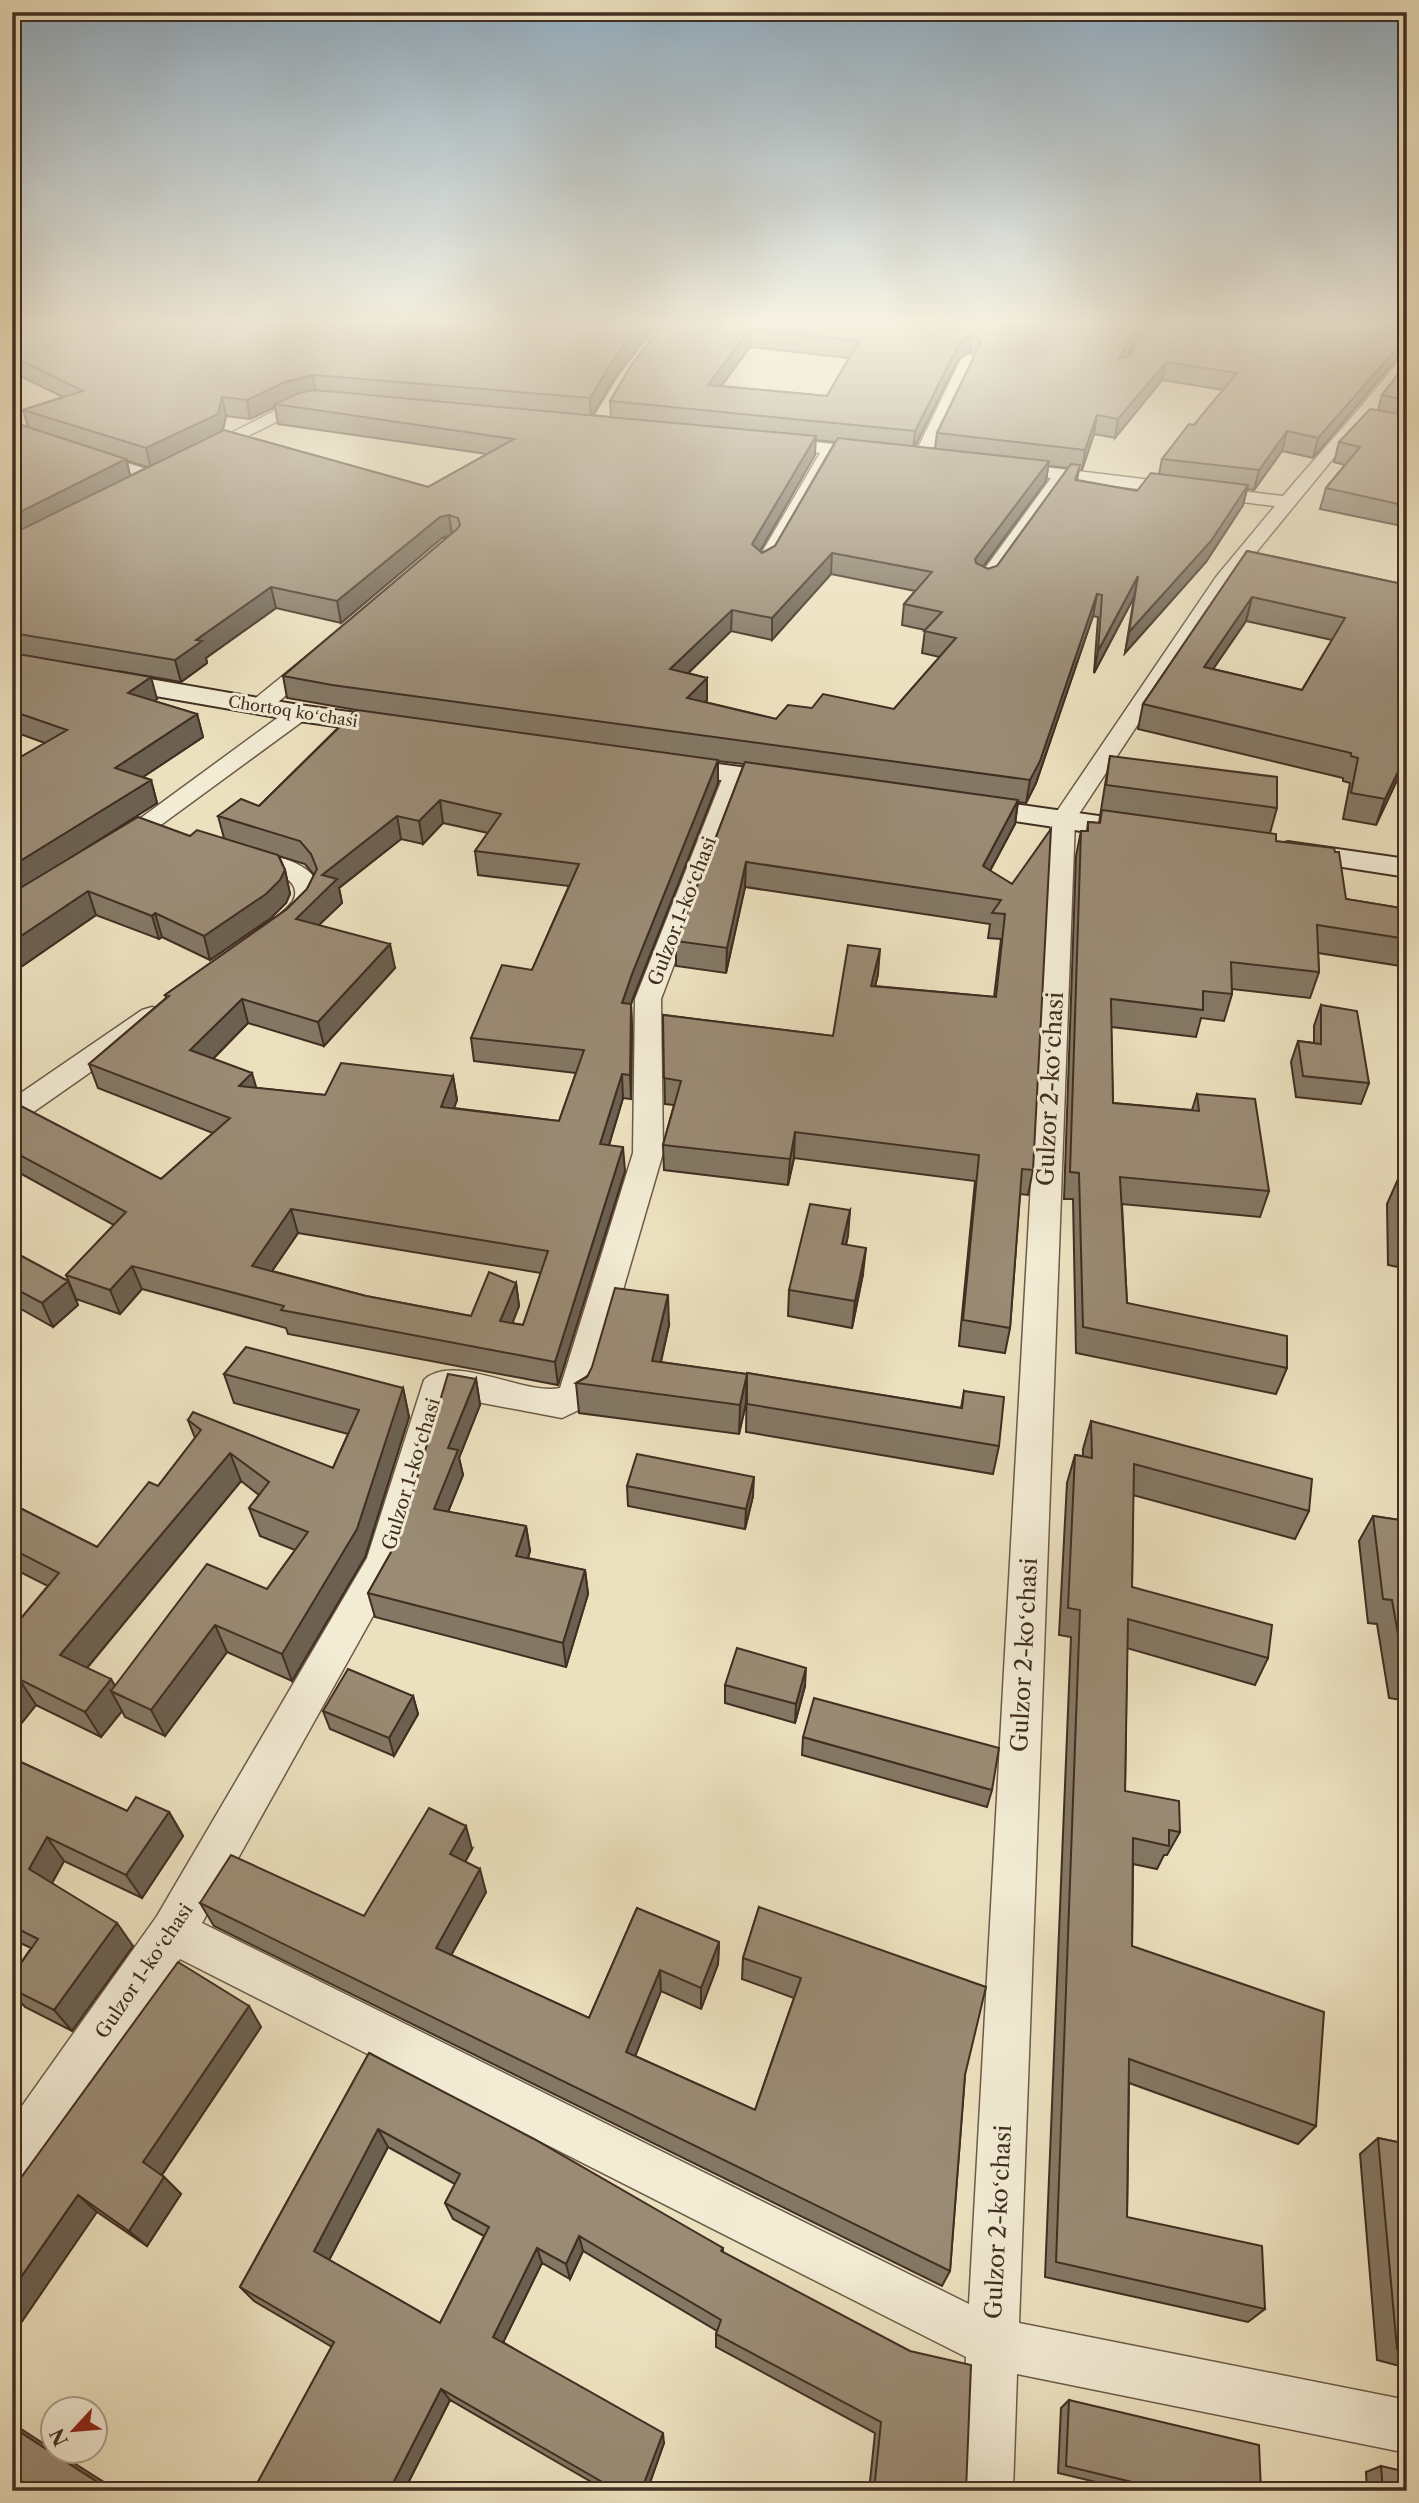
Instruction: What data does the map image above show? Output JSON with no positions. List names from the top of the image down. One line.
{"streets":{"main road":["Chortoq koʻchasi"],"street":["Gulzor 1-koʻchasi","Gulzor 2-koʻchasi"]},"north":"bottom left"}
